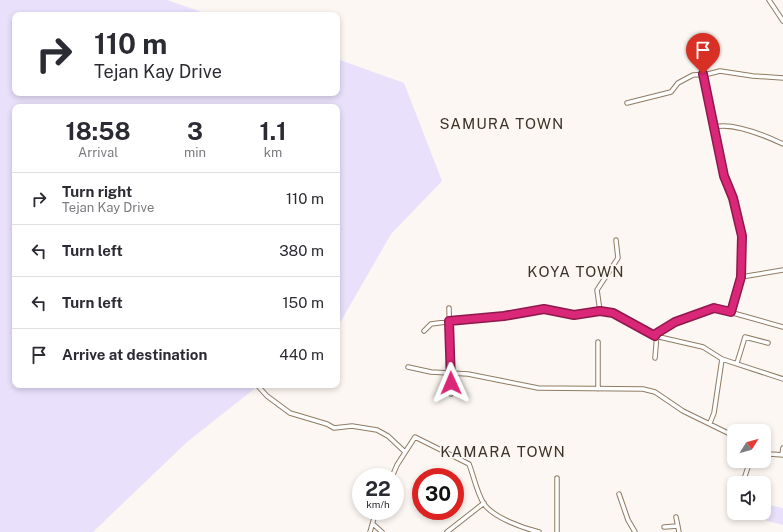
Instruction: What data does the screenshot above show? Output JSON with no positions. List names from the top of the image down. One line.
{"districts":["SAMURA TOWN","KOYA TOWN","KAMARA TOWN"],"north":"top right","page":{"turn":["110 m","Tejan Kay Drive"],"eta":["18:58","Arrival","3","min","1.1","km"],"list":[{"name":"Turn right","note":"Tejan Kay Drive","value":"110 m"},{"name":"Turn left","value":"380 m"},{"name":"Turn left","value":"150 m"},{"name":"Arrive at destination","value":"440 m"}],"speed":"22 km/h","limit":"30"}}
